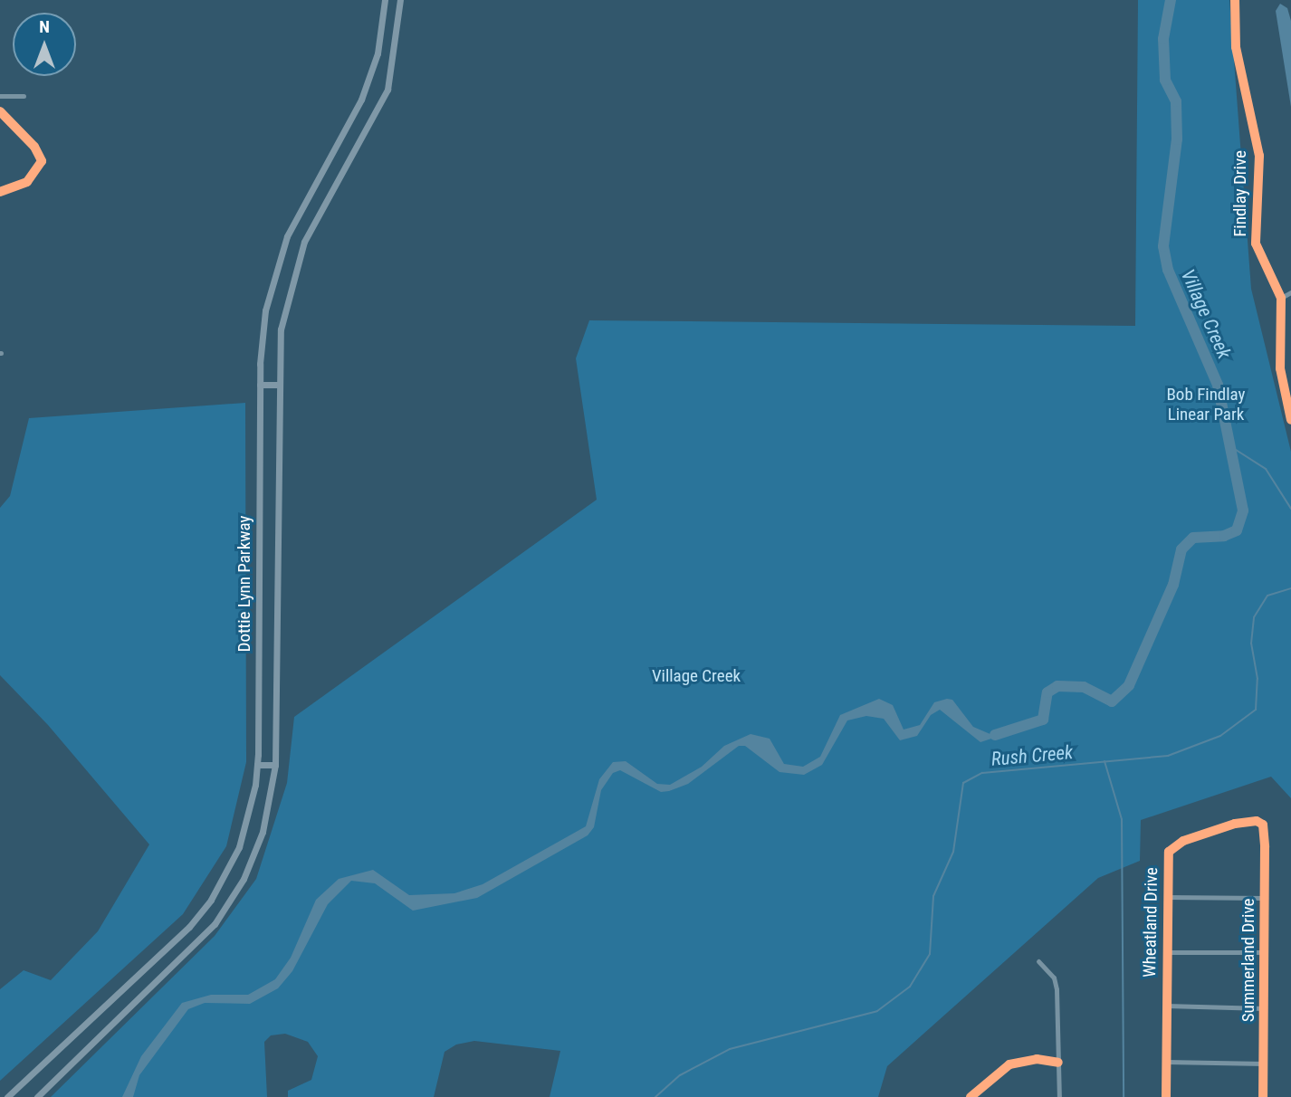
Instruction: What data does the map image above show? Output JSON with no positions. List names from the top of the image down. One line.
{"streets":{"main road":["Dottie Lynn Parkway"],"street":["Findlay Drive","Wheatland Drive","Summerland Drive"]},"crossings":[["Wheatland Drive","Summerland Drive"]],"water":["Village Creek","Rush Creek"],"parks":["Bob Findlay Linear Park","Village Creek"],"north":"top"}
